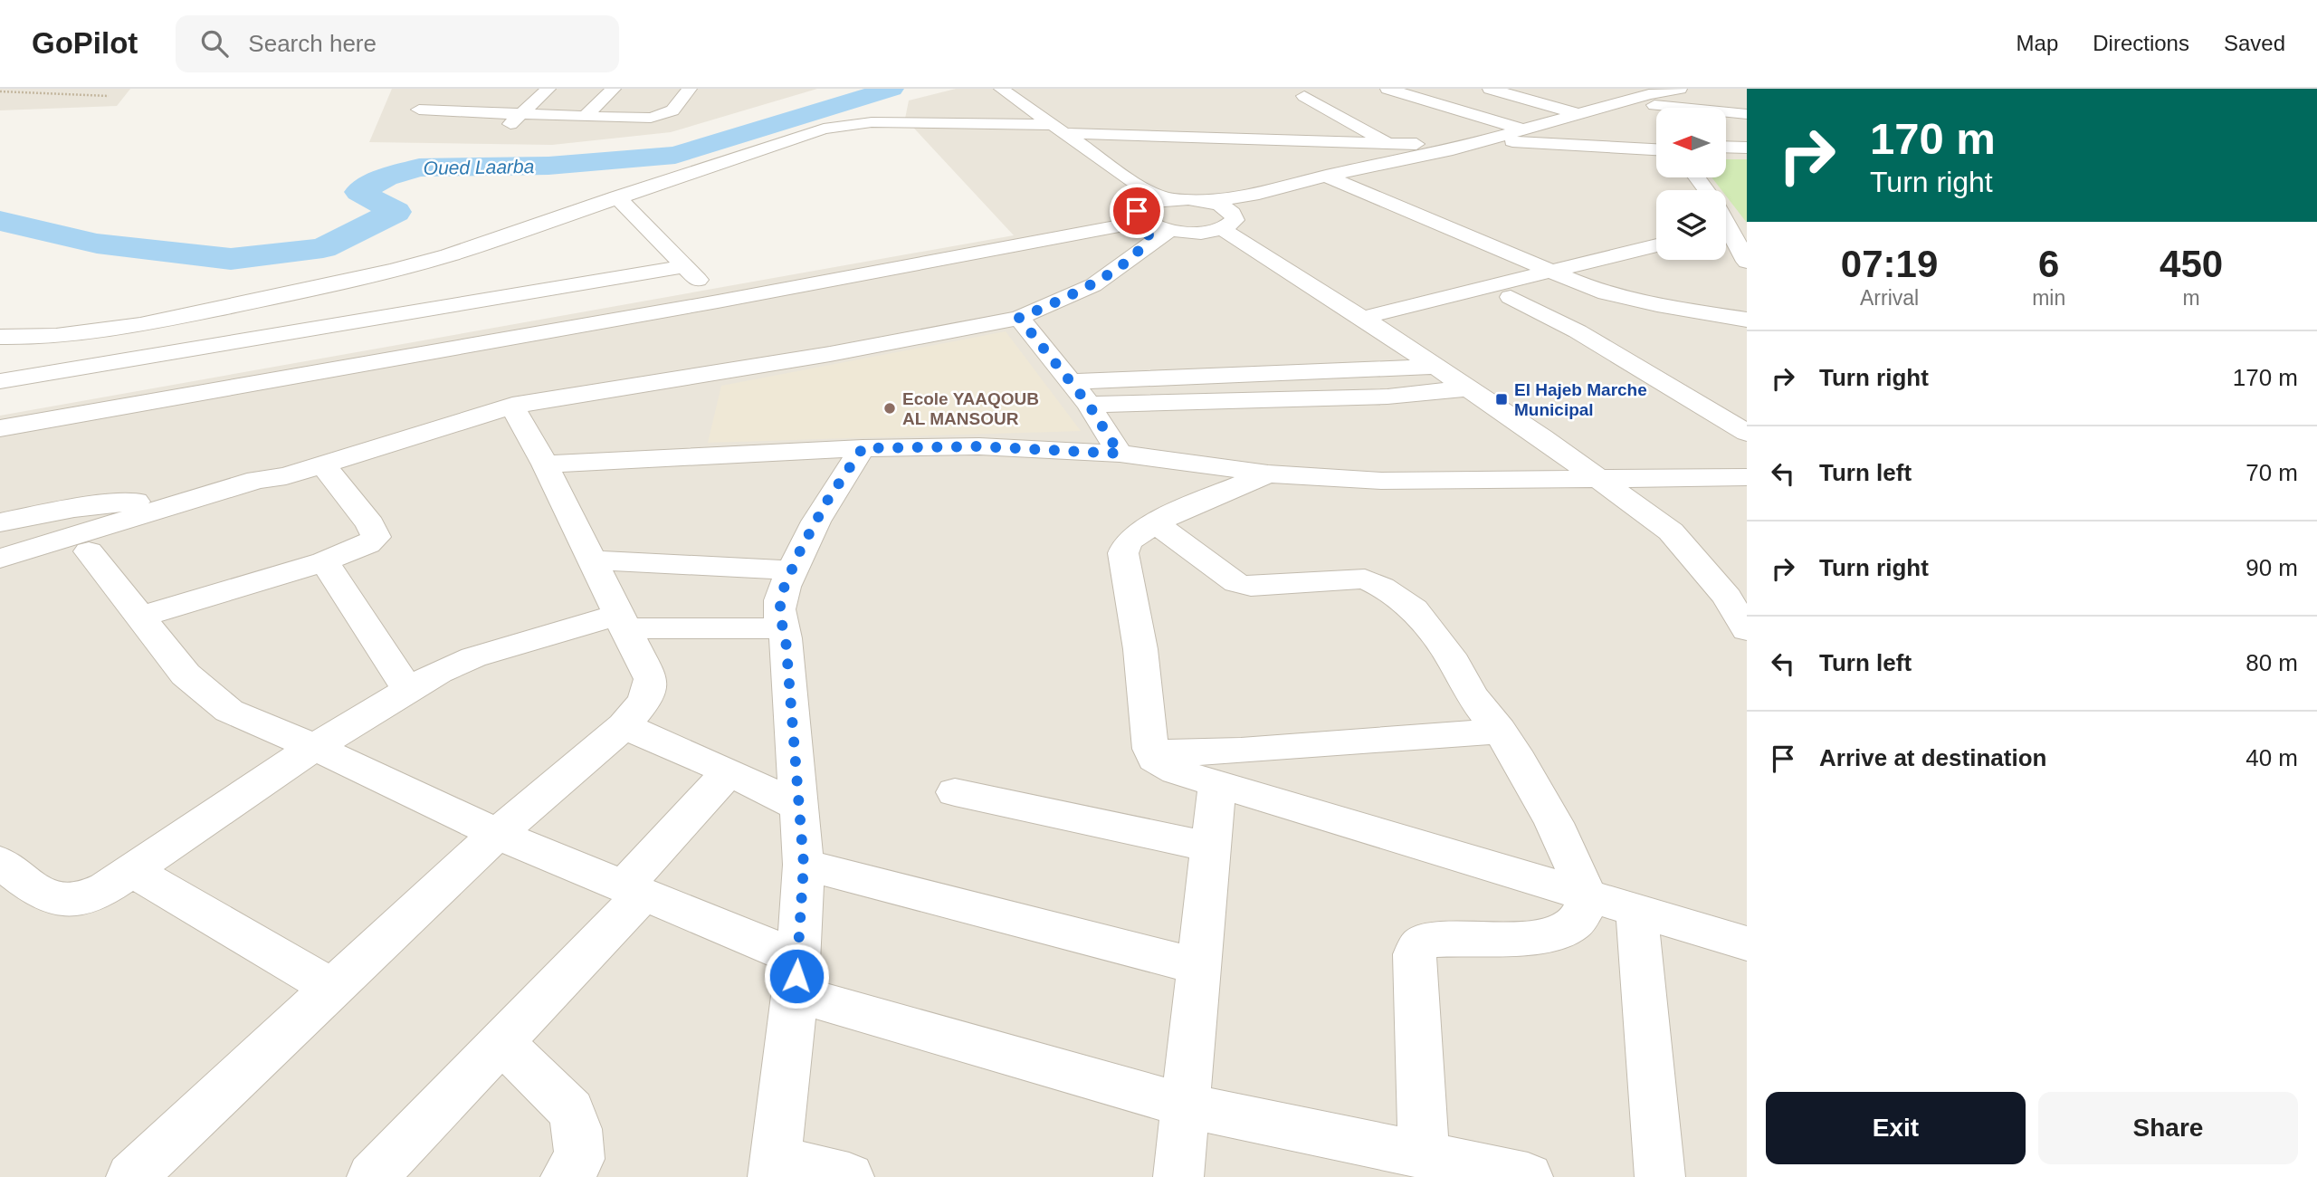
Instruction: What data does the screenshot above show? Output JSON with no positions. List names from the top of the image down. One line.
{"water":["Oued Laarba"],"places":{"transit":["El Hajeb Marche Municipal"],"other":["Ecole YAAQOUB AL MANSOUR"]},"north":"left","page":{"header":"GoPilot","search":"Search here","nav":["Map","Directions","Saved"],"turn":["170 m","Turn right"],"eta":["07:19","Arrival","6","min","450","m"],"list":[{"name":"Turn right","value":"170 m"},{"name":"Turn left","value":"70 m"},{"name":"Turn right","value":"90 m"},{"name":"Turn left","value":"80 m"},{"name":"Arrive at destination","value":"40 m"}],"buttons":["Exit","Share"]}}
